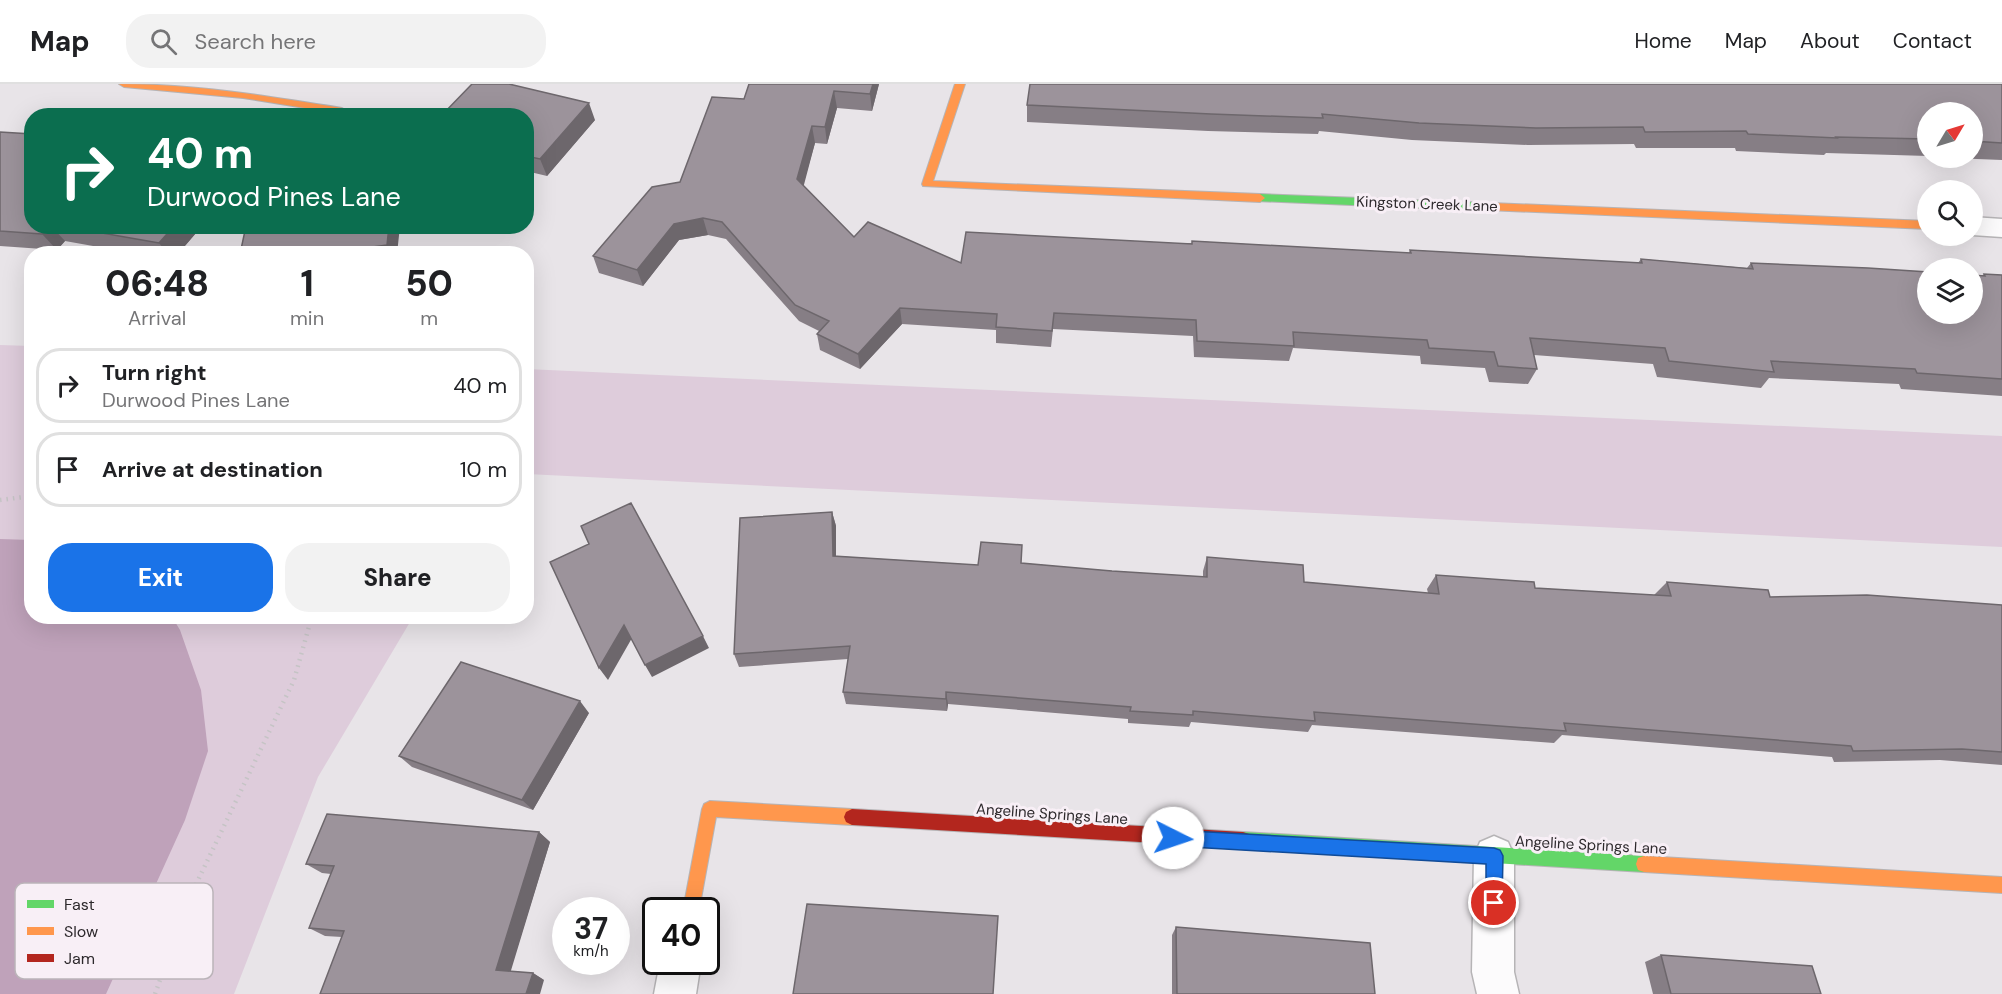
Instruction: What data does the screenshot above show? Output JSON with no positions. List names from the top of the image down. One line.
{"streets":{"street":["Kingston Creek Lane","Angeline Springs Lane"]},"legend":["Fast","Slow","Jam"],"north":"top right","page":{"header":"Map","search":"Search here","nav":["Home","Map","About","Contact"],"turn":["40 m","Durwood Pines Lane"],"eta":["06:48","Arrival","1","min","50","m"],"list":[{"name":"Turn right","note":"Durwood Pines Lane","value":"40 m"},{"name":"Arrive at destination","value":"10 m"}],"buttons":["Exit","Share"],"speed":"37 km/h","limit":"40"}}
